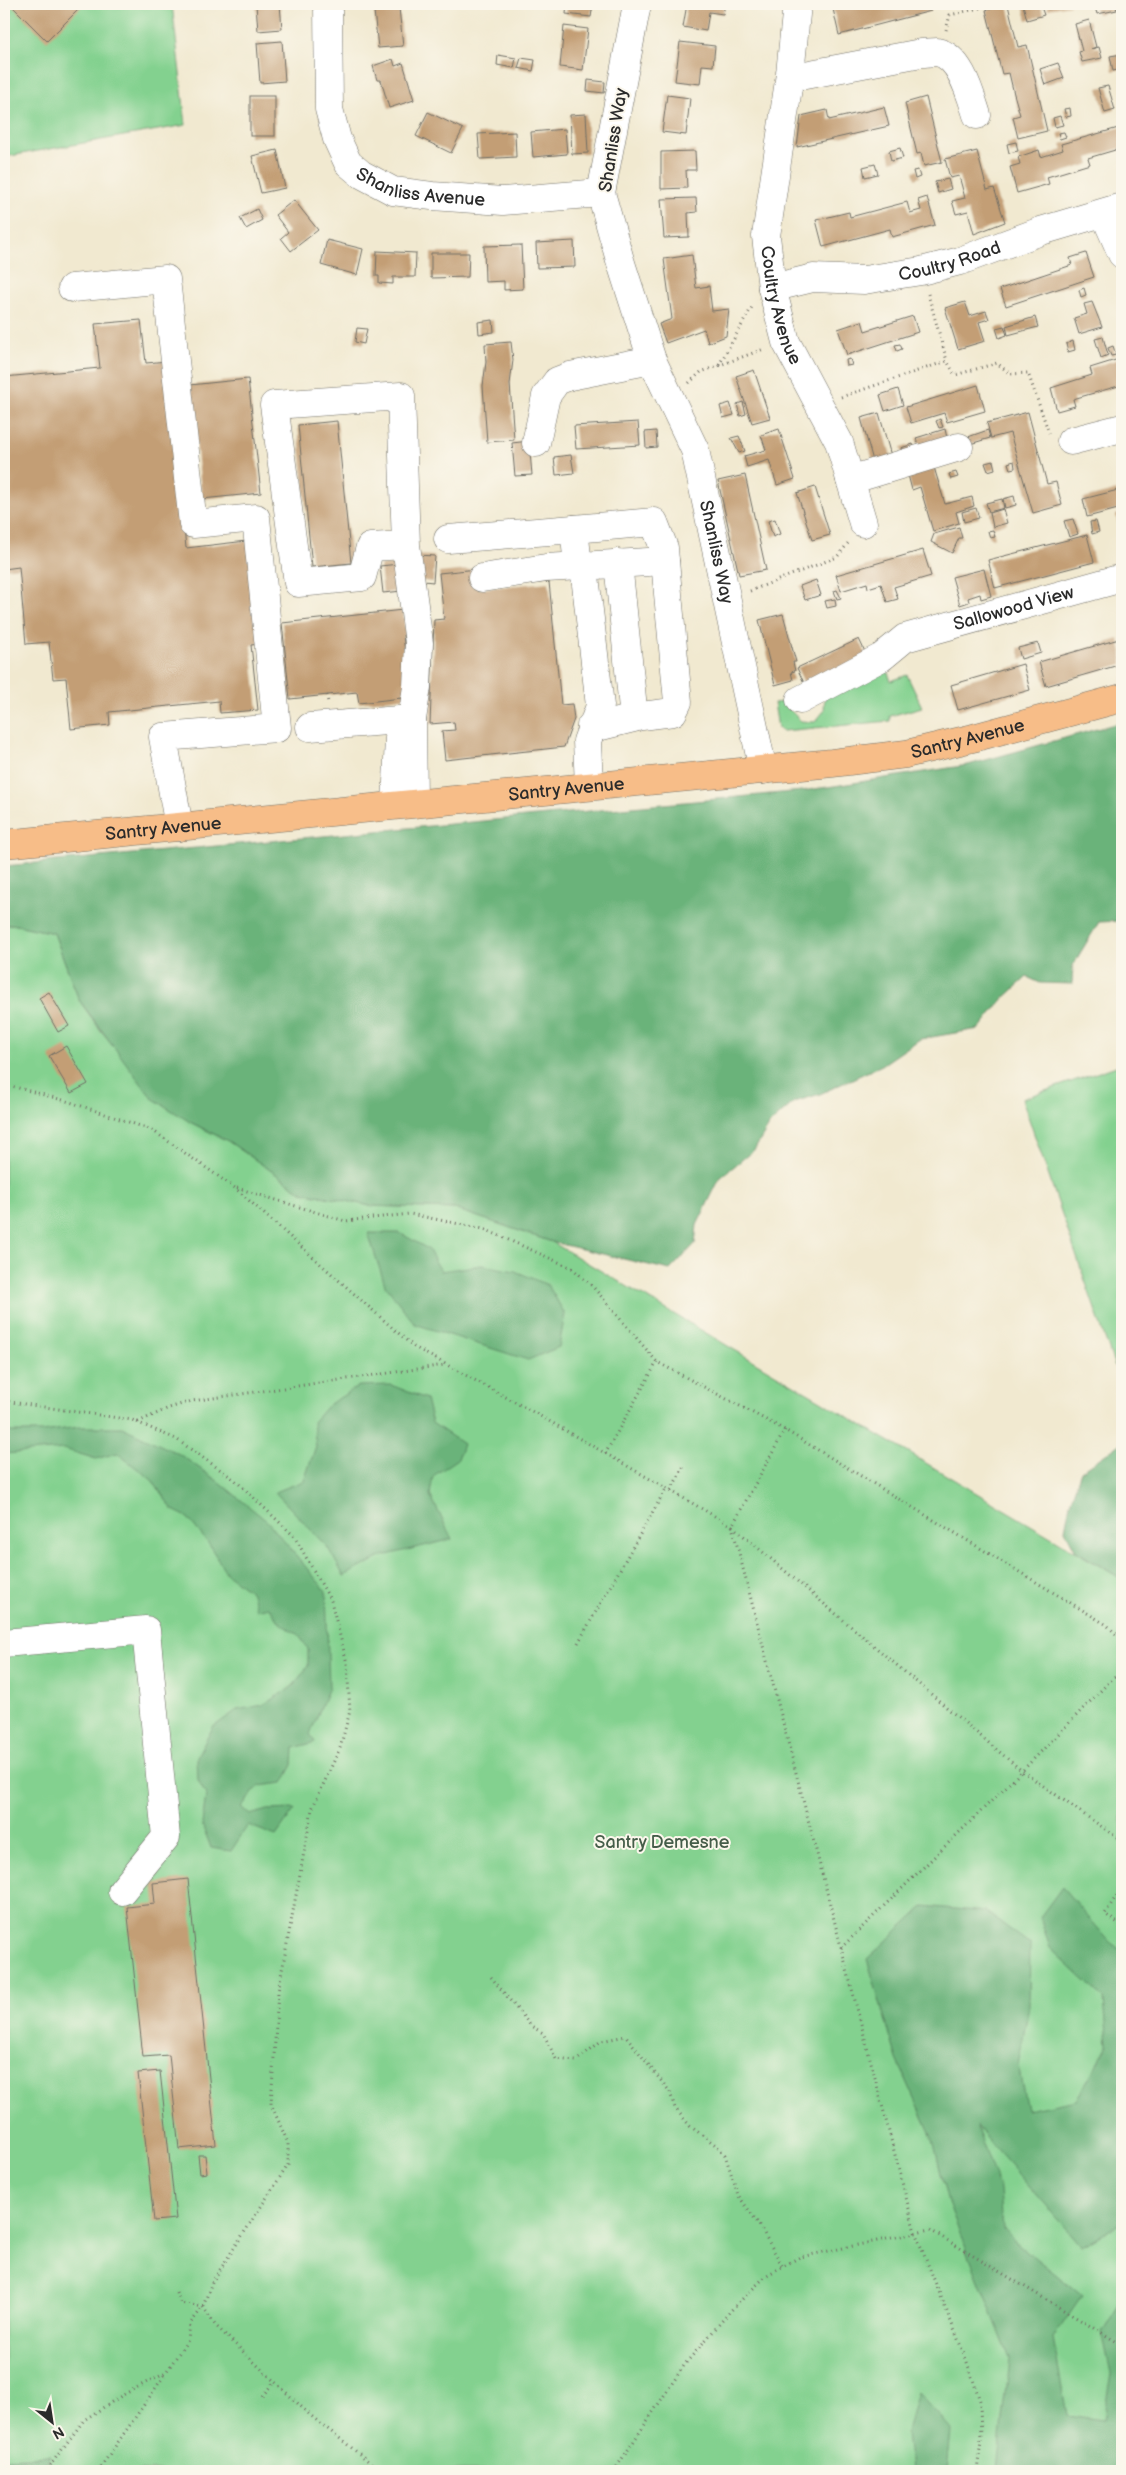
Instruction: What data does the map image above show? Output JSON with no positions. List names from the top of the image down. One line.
{"streets":{"main road":["Santry Avenue"],"street":["Shanliss Way","Shanliss Avenue","Coultry Road","Coultry Avenue","Sallowood View"]},"crossings":[["Shanliss Way","Shanliss Avenue"],["Shanliss Way","Santry Avenue"],["Coultry Road","Coultry Avenue"]],"parks":["Santry Demesne"],"north":"bottom right"}
